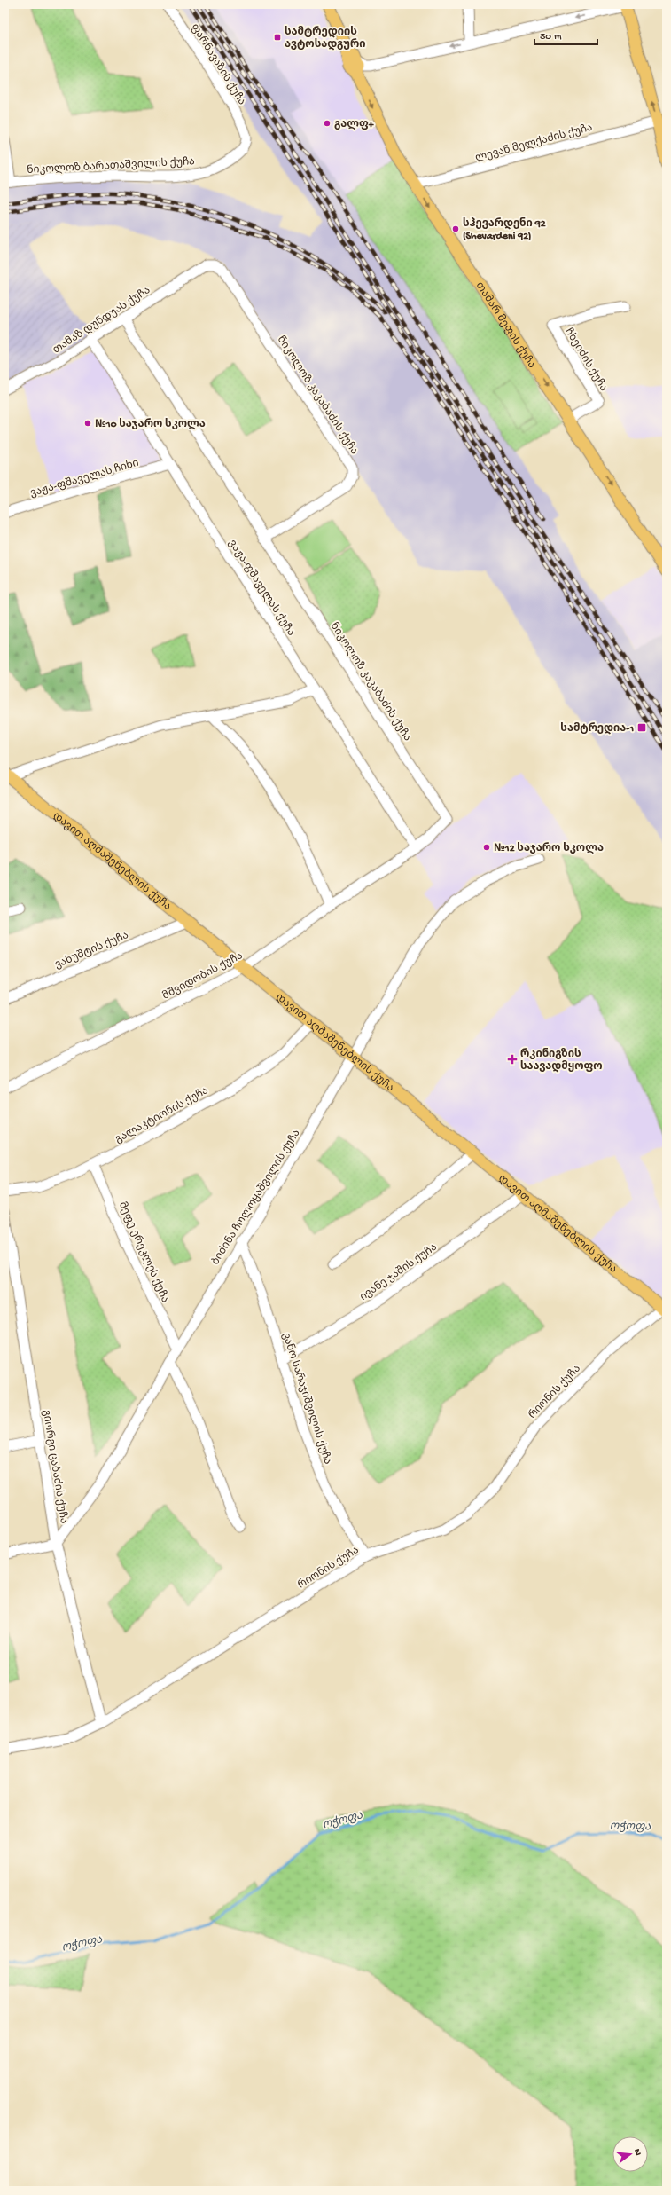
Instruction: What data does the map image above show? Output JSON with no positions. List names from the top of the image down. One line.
{"streets":{"main road":["თამარ მეფის ქუჩა","დავით აღმაშენებლის ქუჩა"],"street":["ფარნავაზის ქუჩა","ლევან მელქაძის ქუჩა","ნიკოლოზ ბარათაშვილის ქუჩა","თამაზ დუნდუას ქუჩა","ჩხეიძის ქუჩა","ნიკოლოზ კაკაბაძის ქუჩა","ვაჟა-ფშაველას ჩიხი","ვაჟა-ფშაველას ქუჩა","ვახუშტის ქუჩა","მშვიდობის ქუჩა","გალაკტიონის ქუჩა","ბიძინა ჩოლოყაშვილის ქუჩა","მეფე ერეკლეს ქუჩა","ივანე ჯაშის ქუჩა","რიონის ქუჩა","ვანო სარაჯიშვილის ქუჩა","გიორგი ცაბაძის ქუჩა"]},"crossings":[["ფარნავაზის ქუჩა","ნიკოლოზ ბარათაშვილის ქუჩა"],["ლევან მელქაძის ქუჩა","თამარ მეფის ქუჩა"],["თამაზ დუნდუას ქუჩა","ნიკოლოზ კაკაბაძის ქუჩა"],["თამაზ დუნდუას ქუჩა","ვაჟა-ფშაველას ქუჩა"],["თამარ მეფის ქუჩა","ჩხეიძის ქუჩა"],["ნიკოლოზ კაკაბაძის ქუჩა","მშვიდობის ქუჩა"],["ვაჟა-ფშაველას ჩიხი","ვაჟა-ფშაველას ქუჩა"],["ვაჟა-ფშაველას ქუჩა","მშვიდობის ქუჩა"],["დავით აღმაშენებლის ქუჩა","ვახუშტის ქუჩა"],["დავით აღმაშენებლის ქუჩა","მშვიდობის ქუჩა"],["დავით აღმაშენებლის ქუჩა","გალაკტიონის ქუჩა"],["დავით აღმაშენებლის ქუჩა","ბიძინა ჩოლოყაშვილის ქუჩა"],["დავით აღმაშენებლის ქუჩა","ივანე ჯაშის ქუჩა"],["დავით აღმაშენებლის ქუჩა","რიონის ქუჩა"],["გალაკტიონის ქუჩა","მეფე ერეკლეს ქუჩა"],["ბიძინა ჩოლოყაშვილის ქუჩა","მეფე ერეკლეს ქუჩა"],["ბიძინა ჩოლოყაშვილის ქუჩა","ვანო სარაჯიშვილის ქუჩა"],["ბიძინა ჩოლოყაშვილის ქუჩა","გიორგი ცაბაძის ქუჩა"],["ივანე ჯაშის ქუჩა","ვანო სარაჯიშვილის ქუჩა"],["რიონის ქუჩა","ვანო სარაჯიშვილის ქუჩა"],["რიონის ქუჩა","გიორგი ცაბაძის ქუჩა"]],"one_way":["თამარ მეფის ქუჩა"],"water":["ოჭოფა"],"places":{"transit":["სამტრედიის ავტოსადგური","სამტრედია-1"],"other":["გალფ+","სჰევარდენი 92 (Shevardeni 92)","№10 საჯარო სკოლა","№12 საჯარო სკოლა"],"health":["რკინიგზის საავადმყოფო"]},"scale_bar":"50 m","north":"right"}
